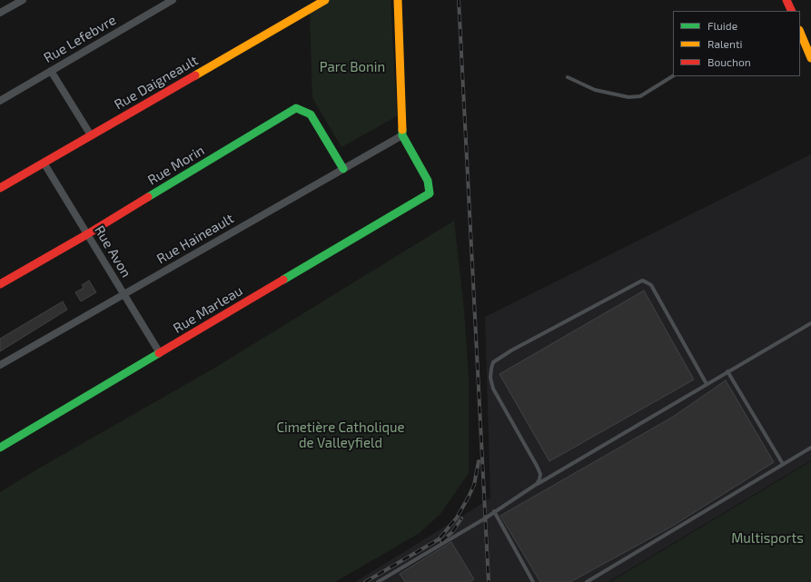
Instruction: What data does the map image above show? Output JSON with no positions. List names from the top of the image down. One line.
{"streets":{"street":["Rue Lefebvre","Rue Daigneault","Rue Morin","Rue Haineault","Rue Avon","Rue Marleau"]},"crossings":[["Rue Daigneault","Rue Avon"],["Rue Morin","Rue Haineault"],["Rue Morin","Rue Avon"],["Rue Haineault","Rue Avon"],["Rue Haineault","Rue Marleau"],["Rue Avon","Rue Marleau"]],"parks":["Parc Bonin","Cimetière Catholique de Valleyfield","Multisports"],"legend":["Fluide","Ralenti","Bouchon"]}
